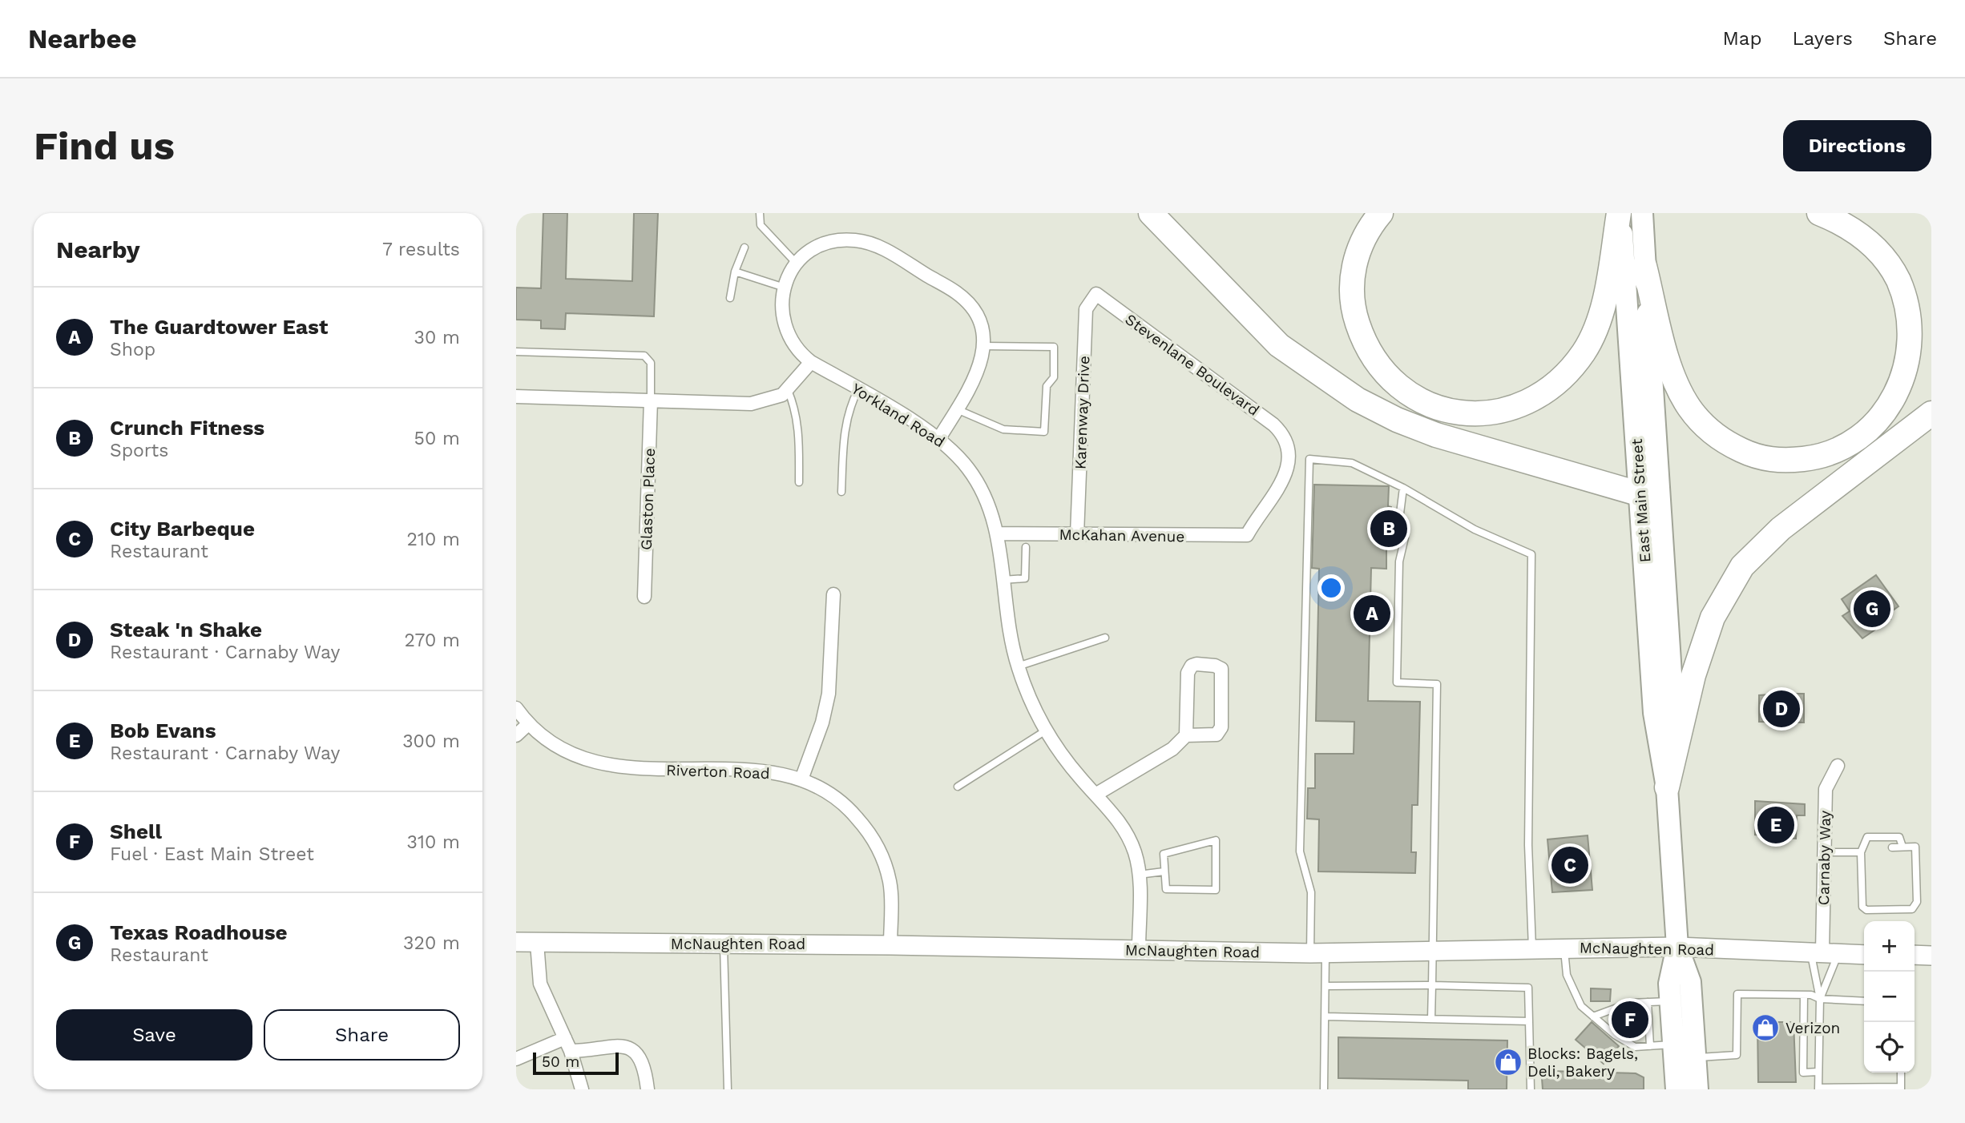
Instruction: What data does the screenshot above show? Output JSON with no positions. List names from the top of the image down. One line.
{"streets":{"main road":["East Main Street"],"street":["Stevenlane Boulevard","Karenway Drive","Yorkland Road","Glaston Place","McKahan Avenue","Riverton Road","Carnaby Way","McNaughten Road"]},"crossings":[["Stevenlane Boulevard","Karenway Drive"],["Stevenlane Boulevard","McKahan Avenue"],["Karenway Drive","McKahan Avenue"],["Yorkland Road","McKahan Avenue"],["Yorkland Road","McNaughten Road"],["East Main Street","McNaughten Road"],["Riverton Road","McNaughten Road"],["Carnaby Way","McNaughten Road"]],"places":{"shop":["Verizon","Blocks: Bagels, Deli, Bakery"]},"scale_bar":"50 m","page":{"header":"Nearbee","nav":["Map","Layers","Share"],"buttons":["Directions",["Save","Share"]],"title":"Find us","heading":["Nearby","7 results"],"list":[{"mark":"A","name":"The Guardtower East","note":"Shop","value":"30 m"},{"mark":"B","name":"Crunch Fitness","note":"Sports","value":"50 m"},{"mark":"C","name":"City Barbeque","note":"Restaurant","value":"210 m"},{"mark":"D","name":"Steak 'n Shake","note":"Restaurant · Carnaby Way","value":"270 m"},{"mark":"E","name":"Bob Evans","note":"Restaurant · Carnaby Way","value":"300 m"},{"mark":"F","name":"Shell","note":"Fuel · East Main Street","value":"310 m"},{"mark":"G","name":"Texas Roadhouse","note":"Restaurant","value":"320 m"}],"pins":["B","G","A","D","E","C","F"],"map_buttons":["+","−"],"scale":"50 m"}}
